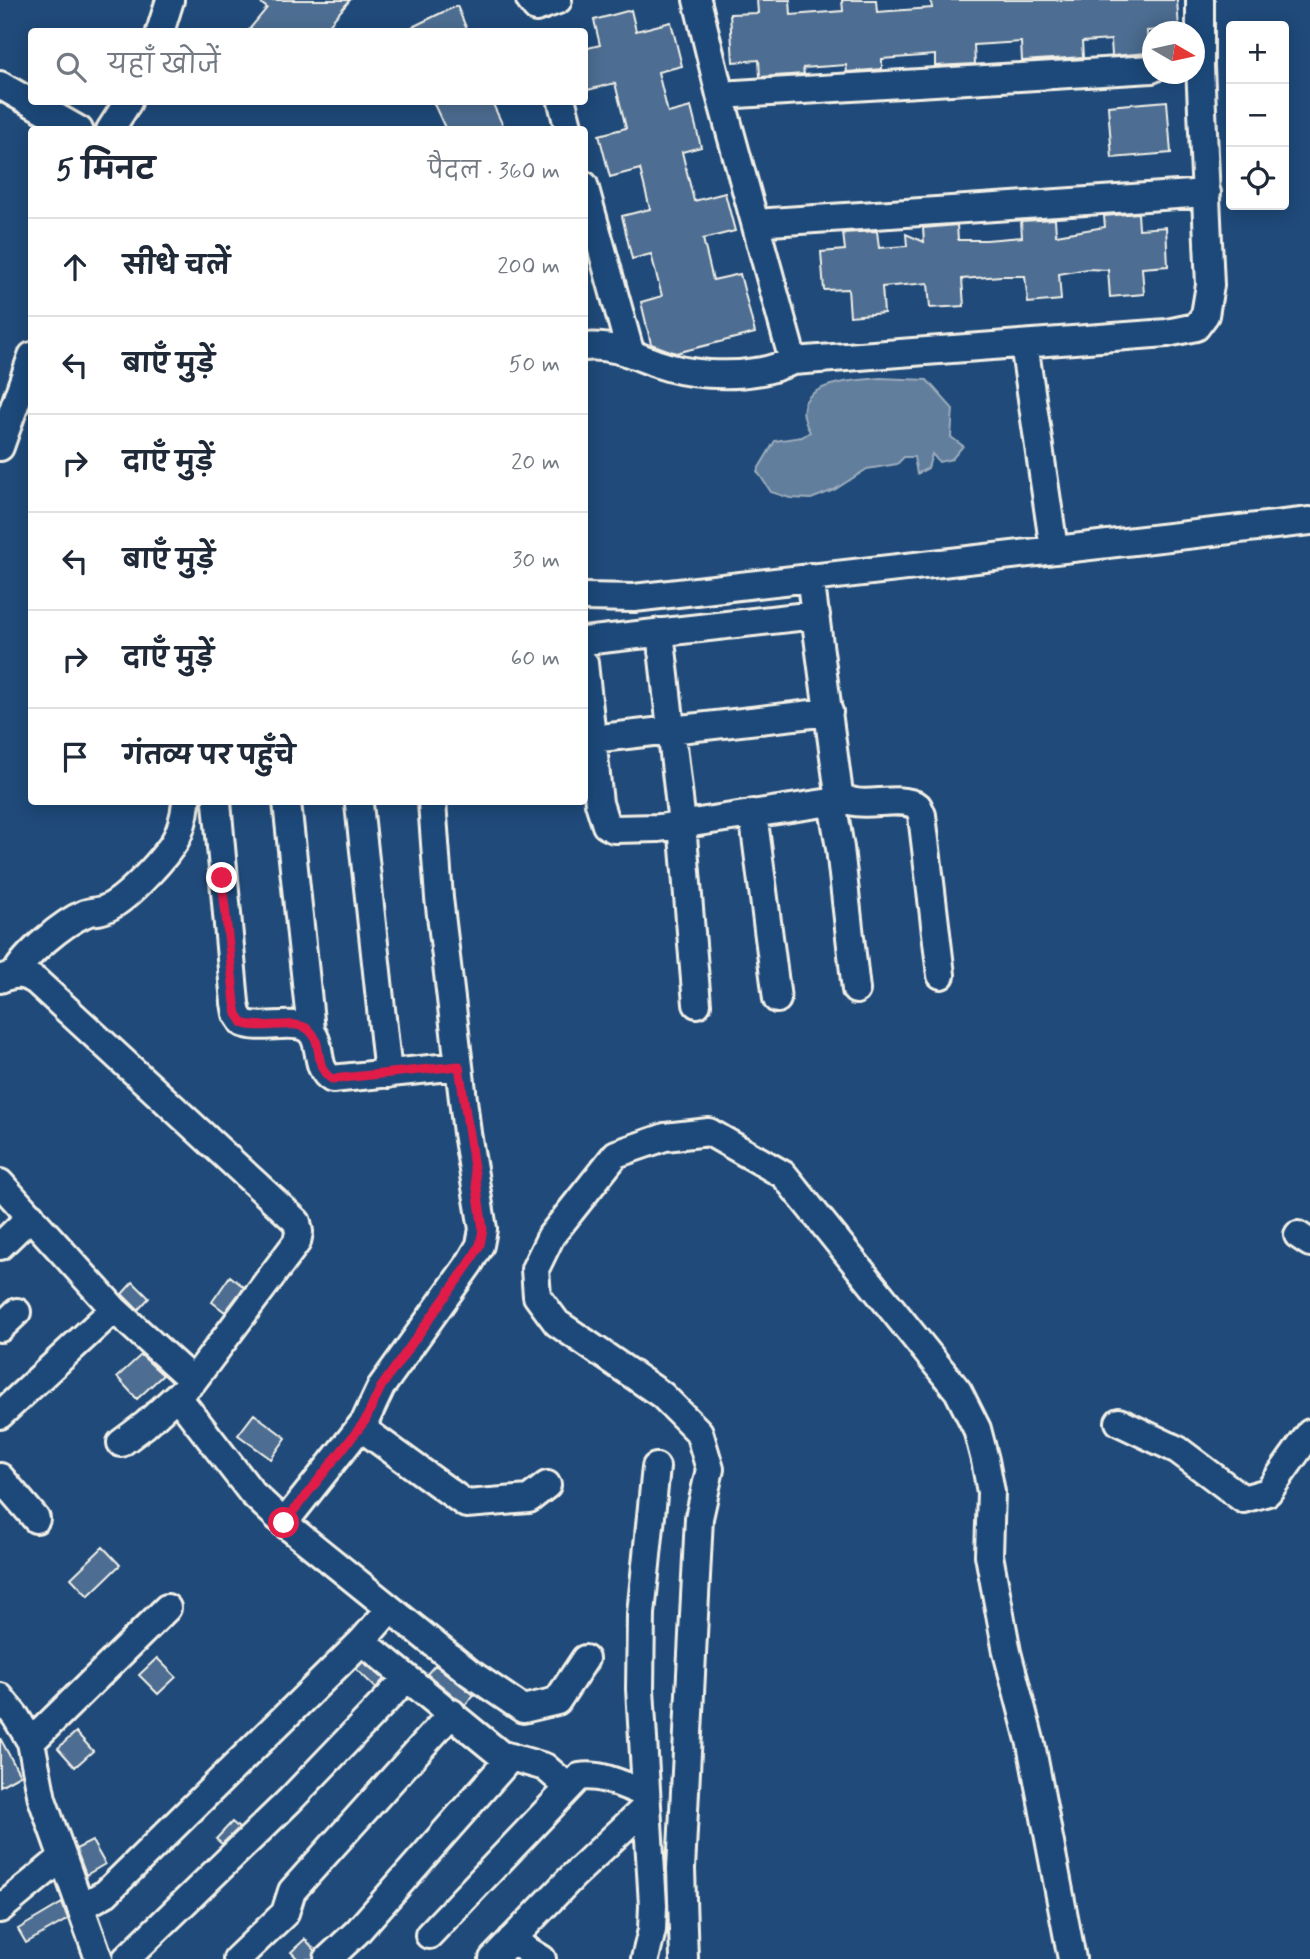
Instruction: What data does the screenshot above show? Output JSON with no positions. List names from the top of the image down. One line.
{"north":"right","page":{"map_buttons":["+","−"],"search":"यहाँ खोजें","heading":["5 मिनट","पैदल · 360 m"],"list":[["सीधे चलें","200 m"],["बाएँ मुड़ें","50 m"],["दाएँ मुड़ें","20 m"],["बाएँ मुड़ें","30 m"],["दाएँ मुड़ें","60 m"],"गंतव्य पर पहुँचे"]}}
